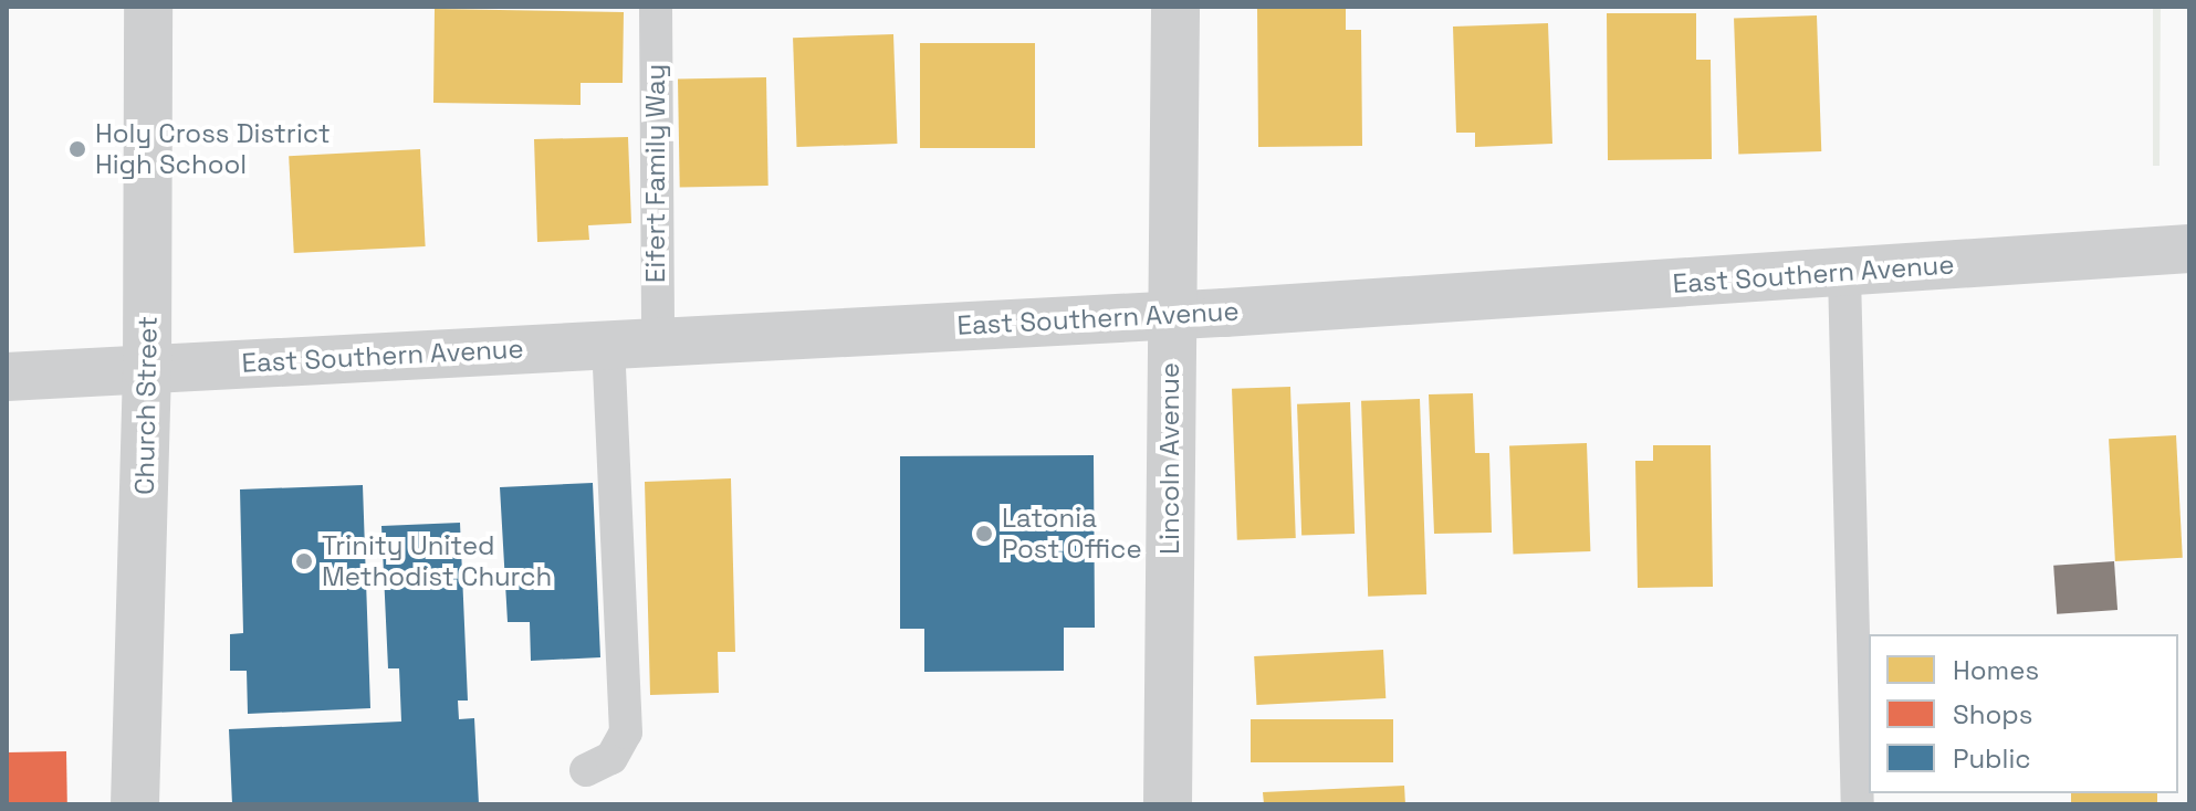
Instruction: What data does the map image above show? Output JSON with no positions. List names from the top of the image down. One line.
{"streets":{"street":["East Southern Avenue","Church Street","Lincoln Avenue"],"lane":["Eifert Family Way"]},"crossings":[["Eifert Family Way","East Southern Avenue"],["East Southern Avenue","Church Street"],["East Southern Avenue","Lincoln Avenue"]],"places":["Holy Cross District High School","Latonia Post Office","Trinity United Methodist Church"],"legend":["Homes","Shops","Public"]}
